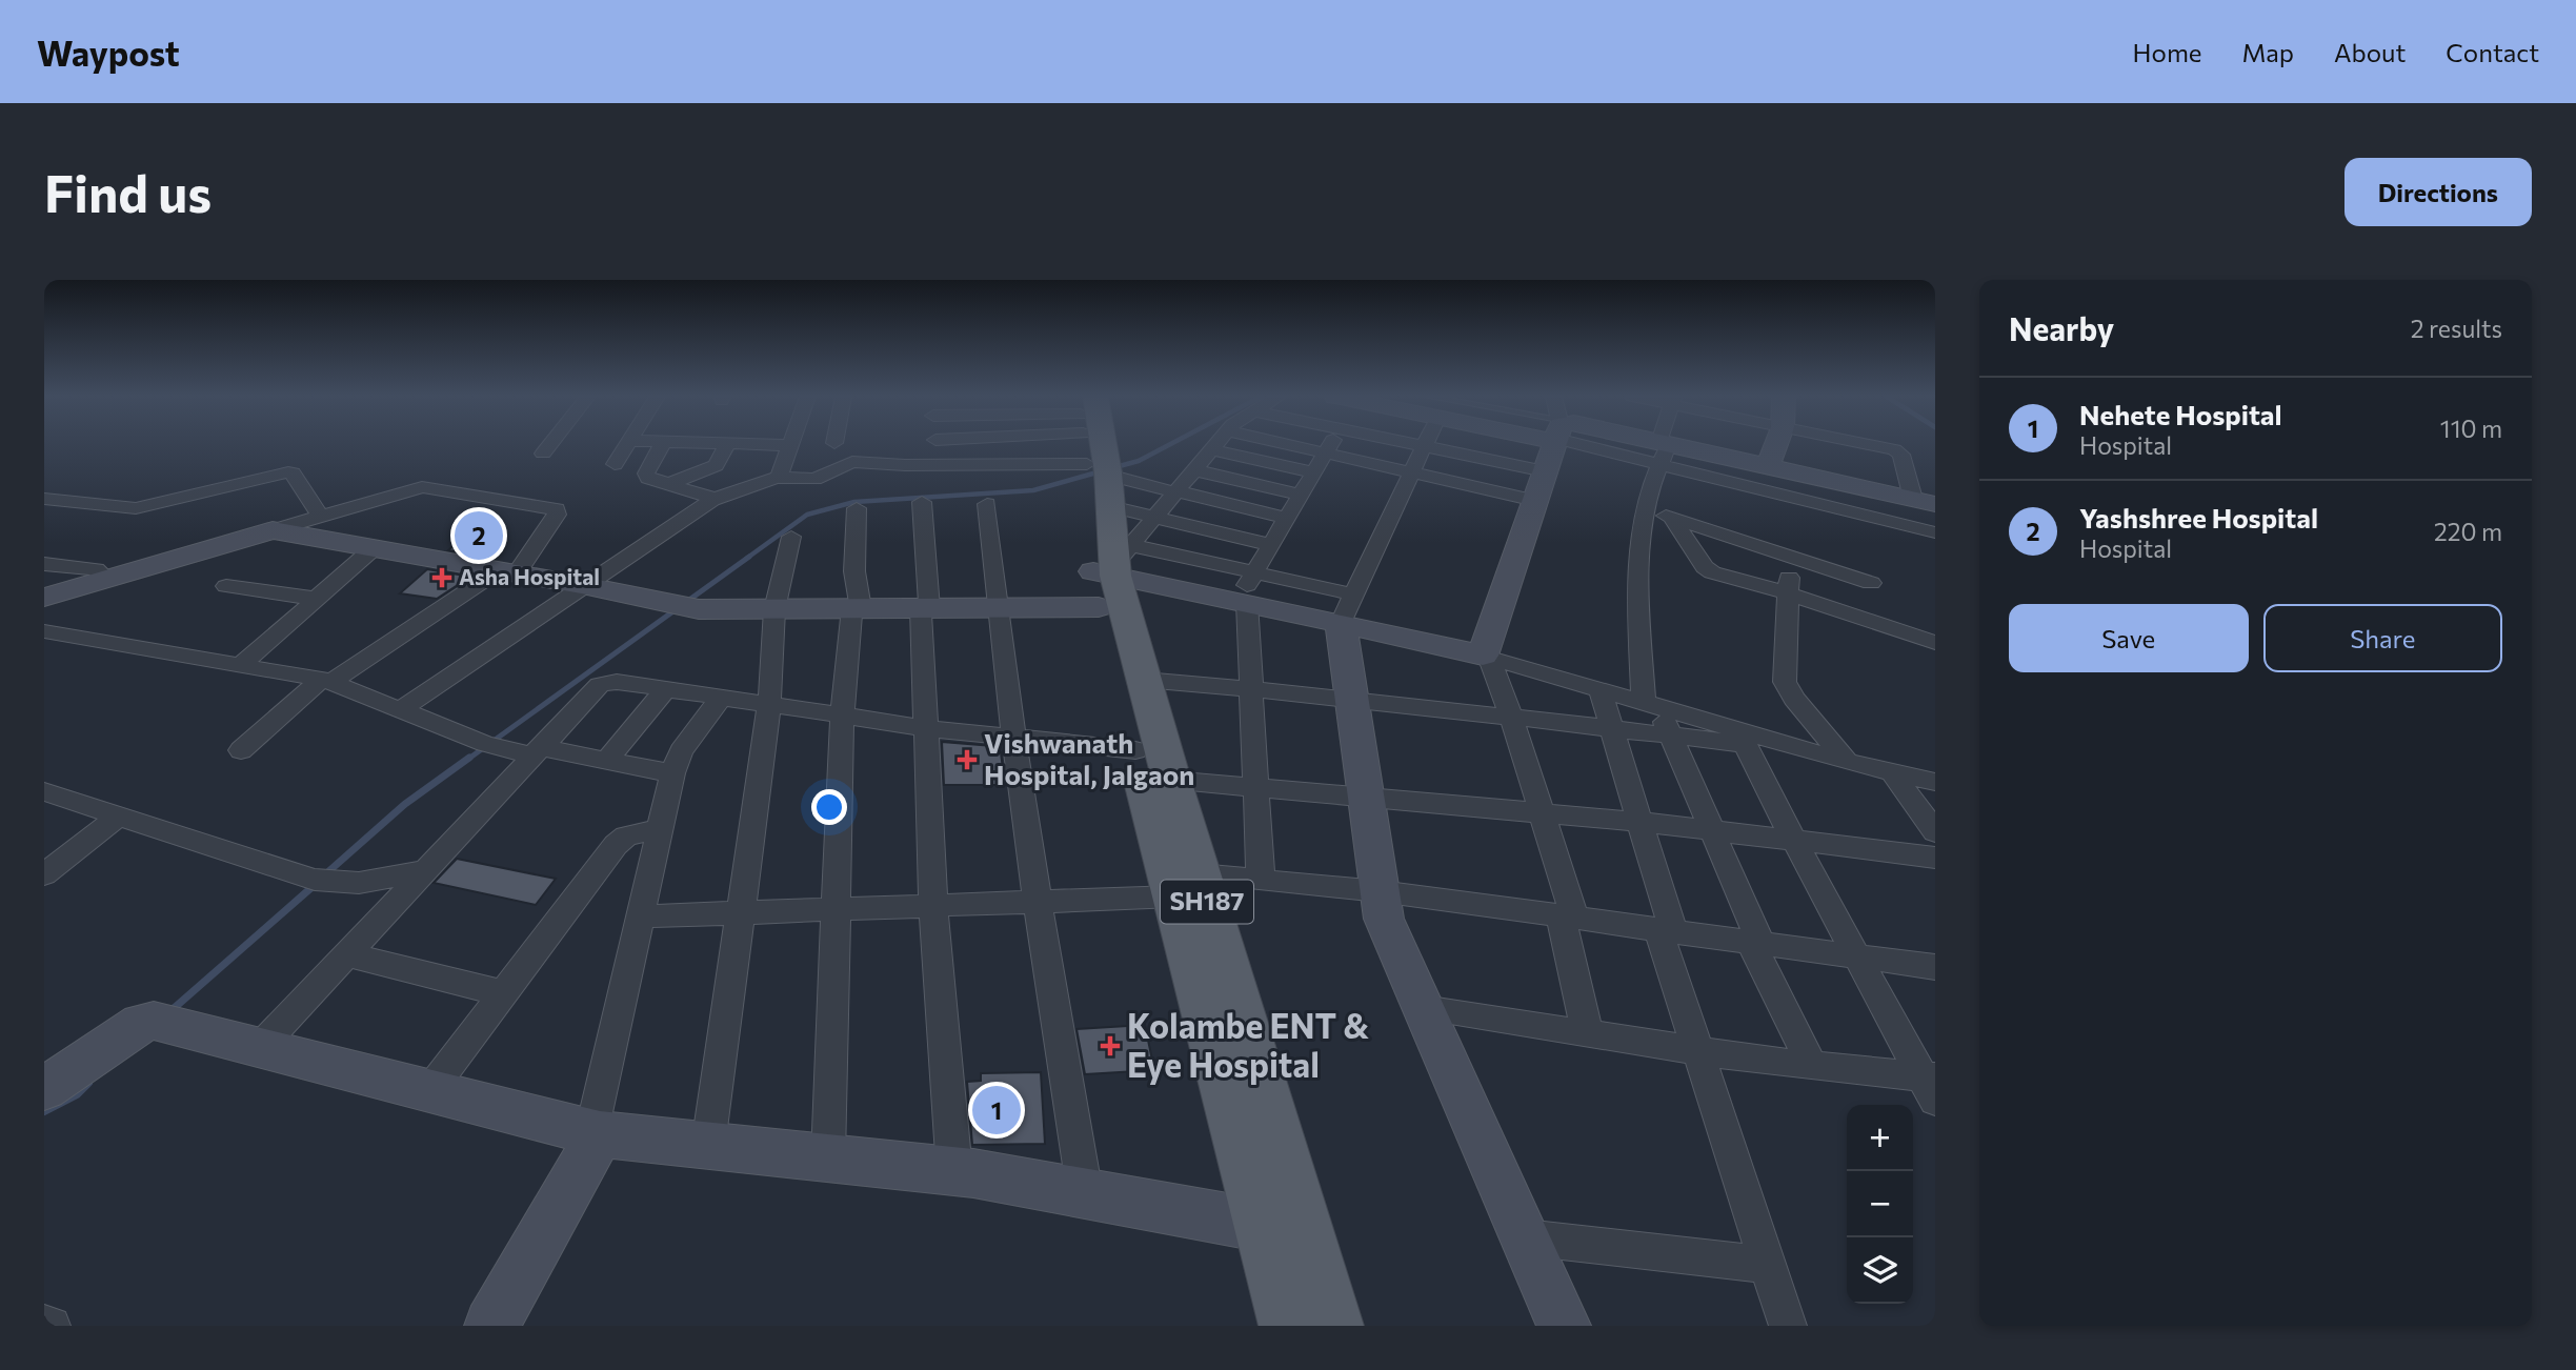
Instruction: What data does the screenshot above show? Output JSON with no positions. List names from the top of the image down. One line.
{"streets":{"main road":["SH187"]},"places":{"health":["Asha Hospital","Vishwanath Hospital, Jalgaon","Kolambe ENT & Eye Hospital"]},"page":{"header":"Waypost","nav":["Home","Map","About","Contact"],"buttons":["Directions",["Save","Share"]],"title":"Find us","heading":["Nearby","2 results"],"list":[{"mark":"1","name":"Nehete Hospital","note":"Hospital","value":"110 m"},{"mark":"2","name":"Yashshree Hospital","note":"Hospital","value":"220 m"}],"pins":["2","1"],"map_buttons":["+","−"]}}
